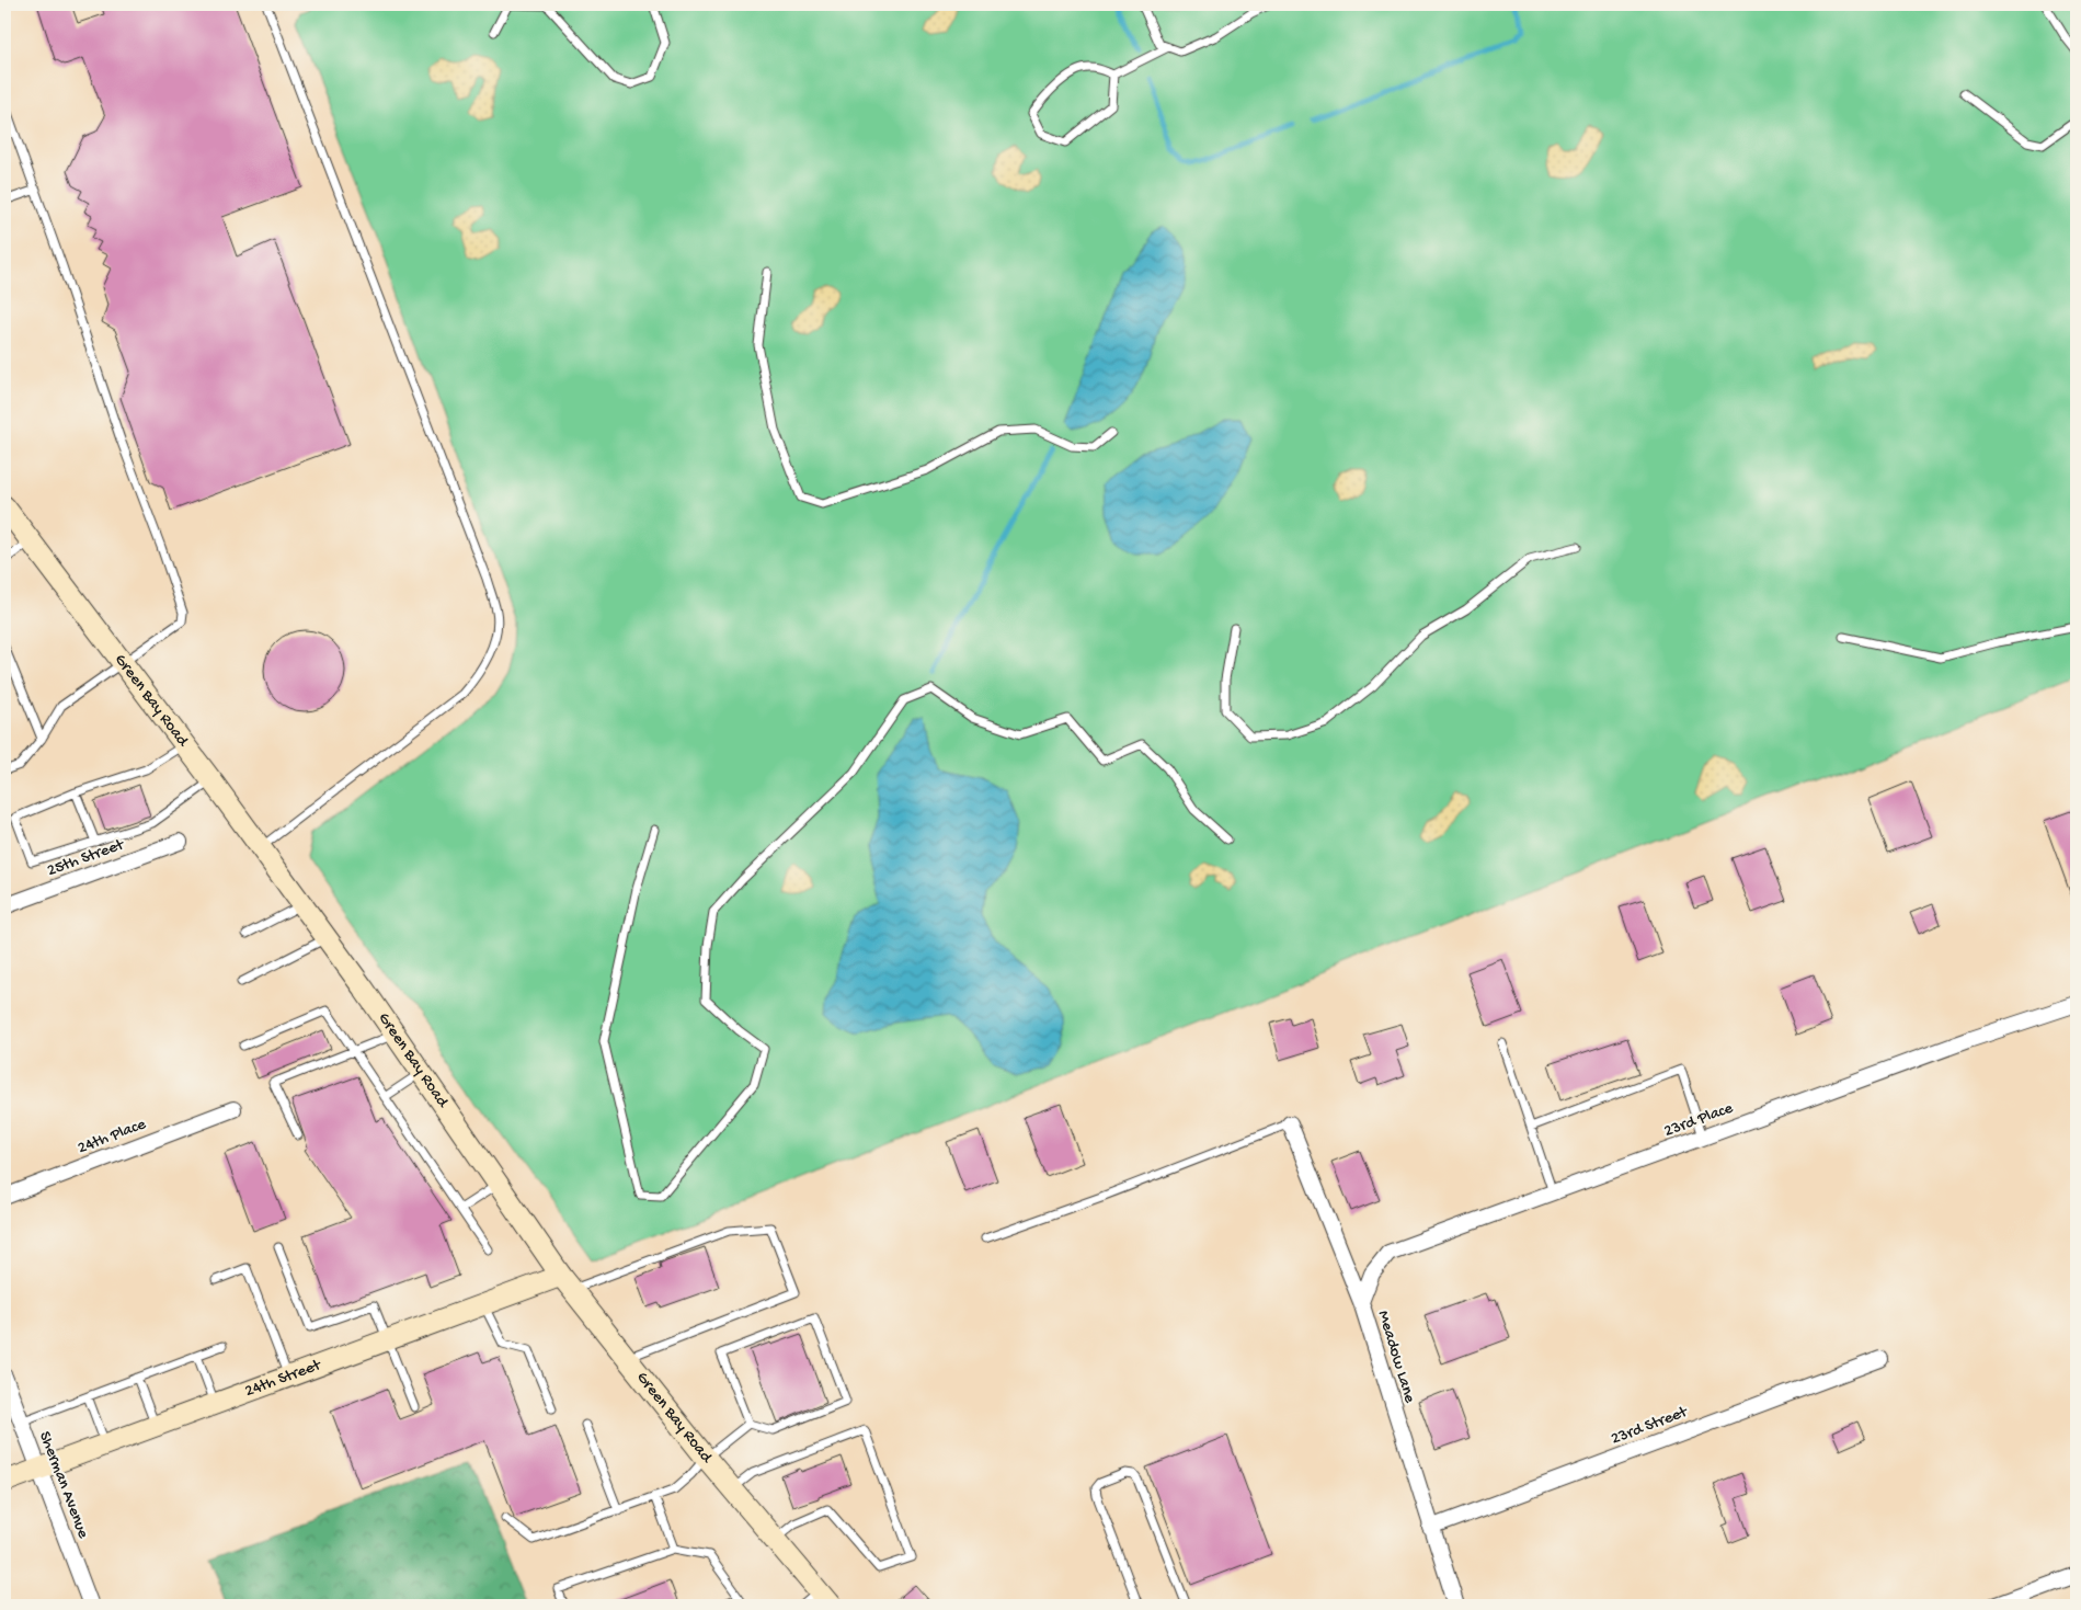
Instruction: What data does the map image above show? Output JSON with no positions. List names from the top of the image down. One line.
{"streets":{"main road":["Green Bay Road","24th Street"],"street":["25th Street","23rd Place","24th Place","Meadow Lane","23rd Street","Sherman Avenue"]},"crossings":[["Green Bay Road","24th Street"],["23rd Place","Meadow Lane"],["Meadow Lane","23rd Street"],["24th Street","Sherman Avenue"]]}
